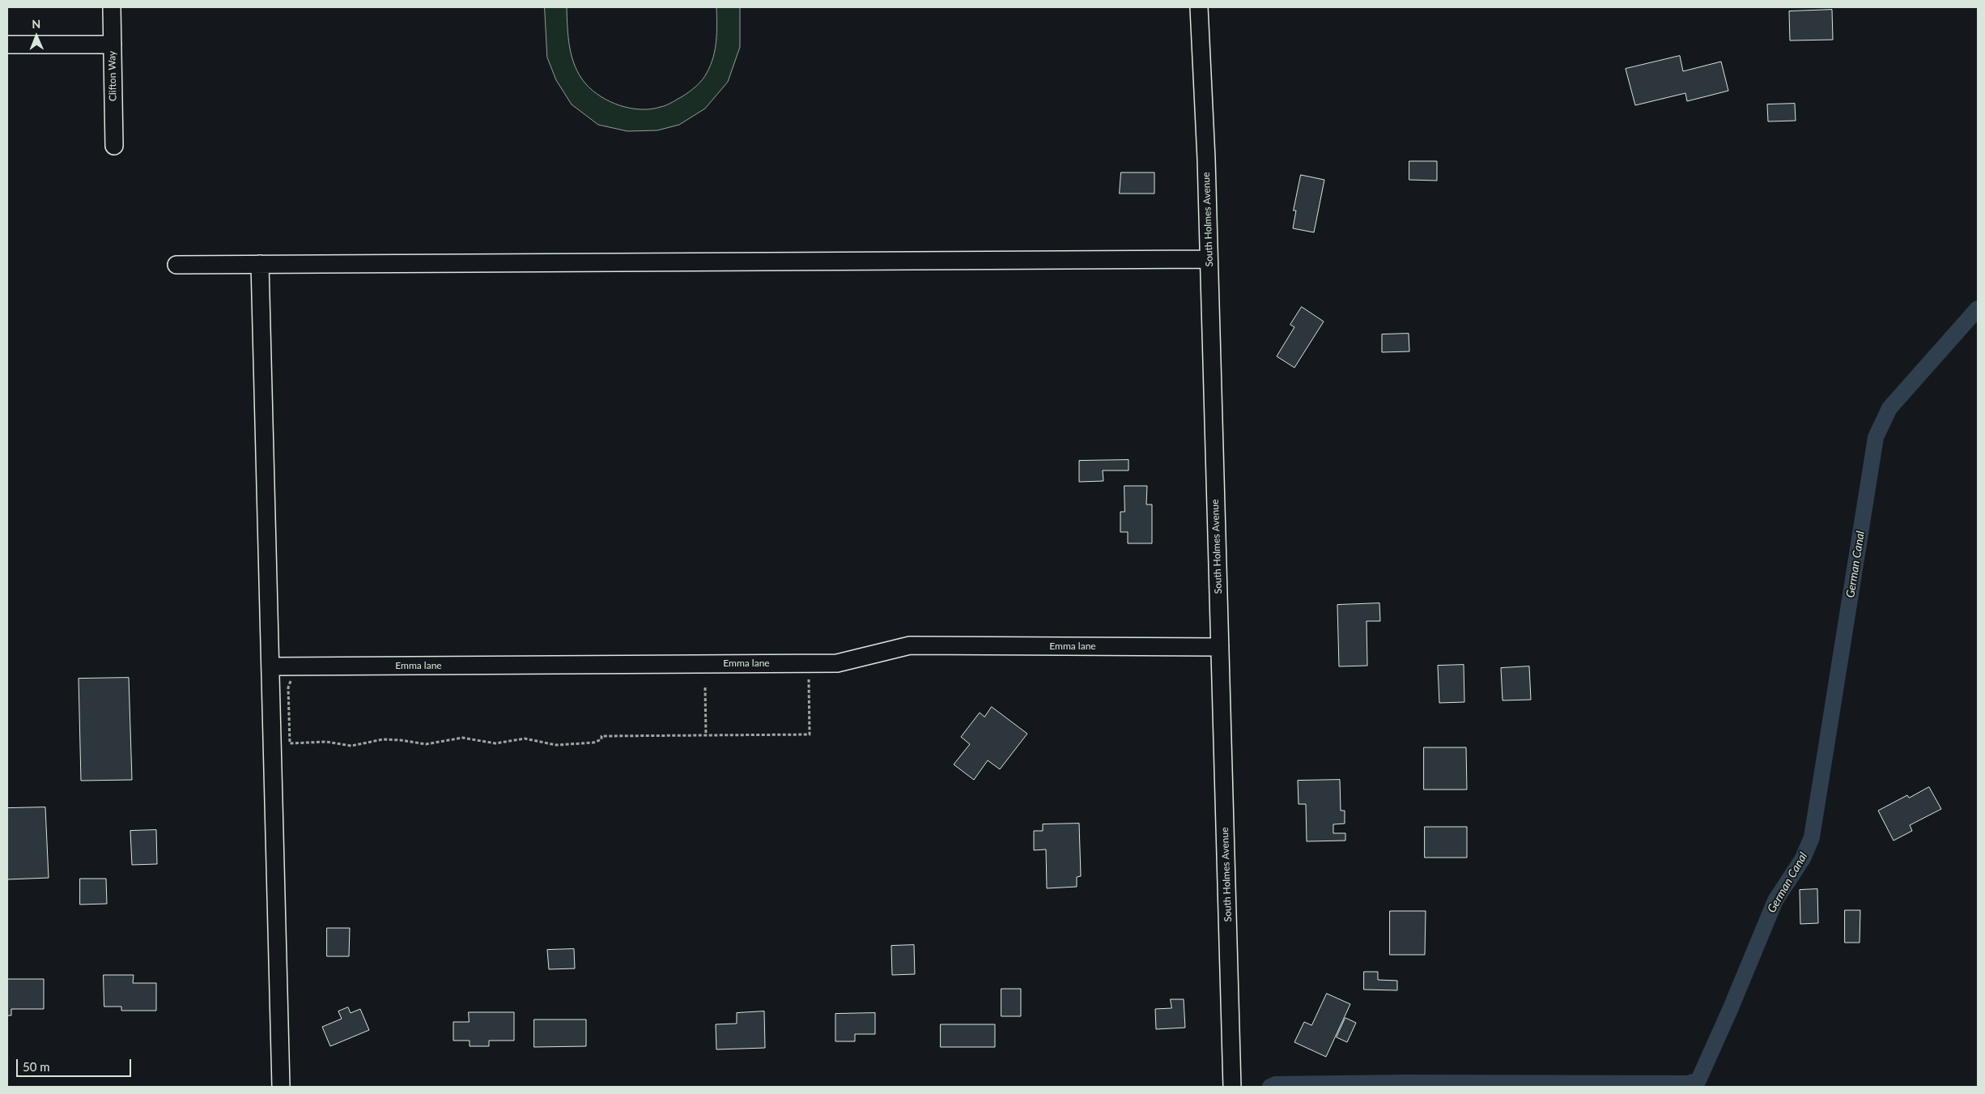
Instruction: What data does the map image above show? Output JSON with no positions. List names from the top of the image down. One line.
{"streets":{"street":["Clifton Way","South Holmes Avenue","Emma lane"]},"crossings":[["South Holmes Avenue","Emma lane"]],"water":["German Canal"],"scale_bar":"50 m","north":"top"}
